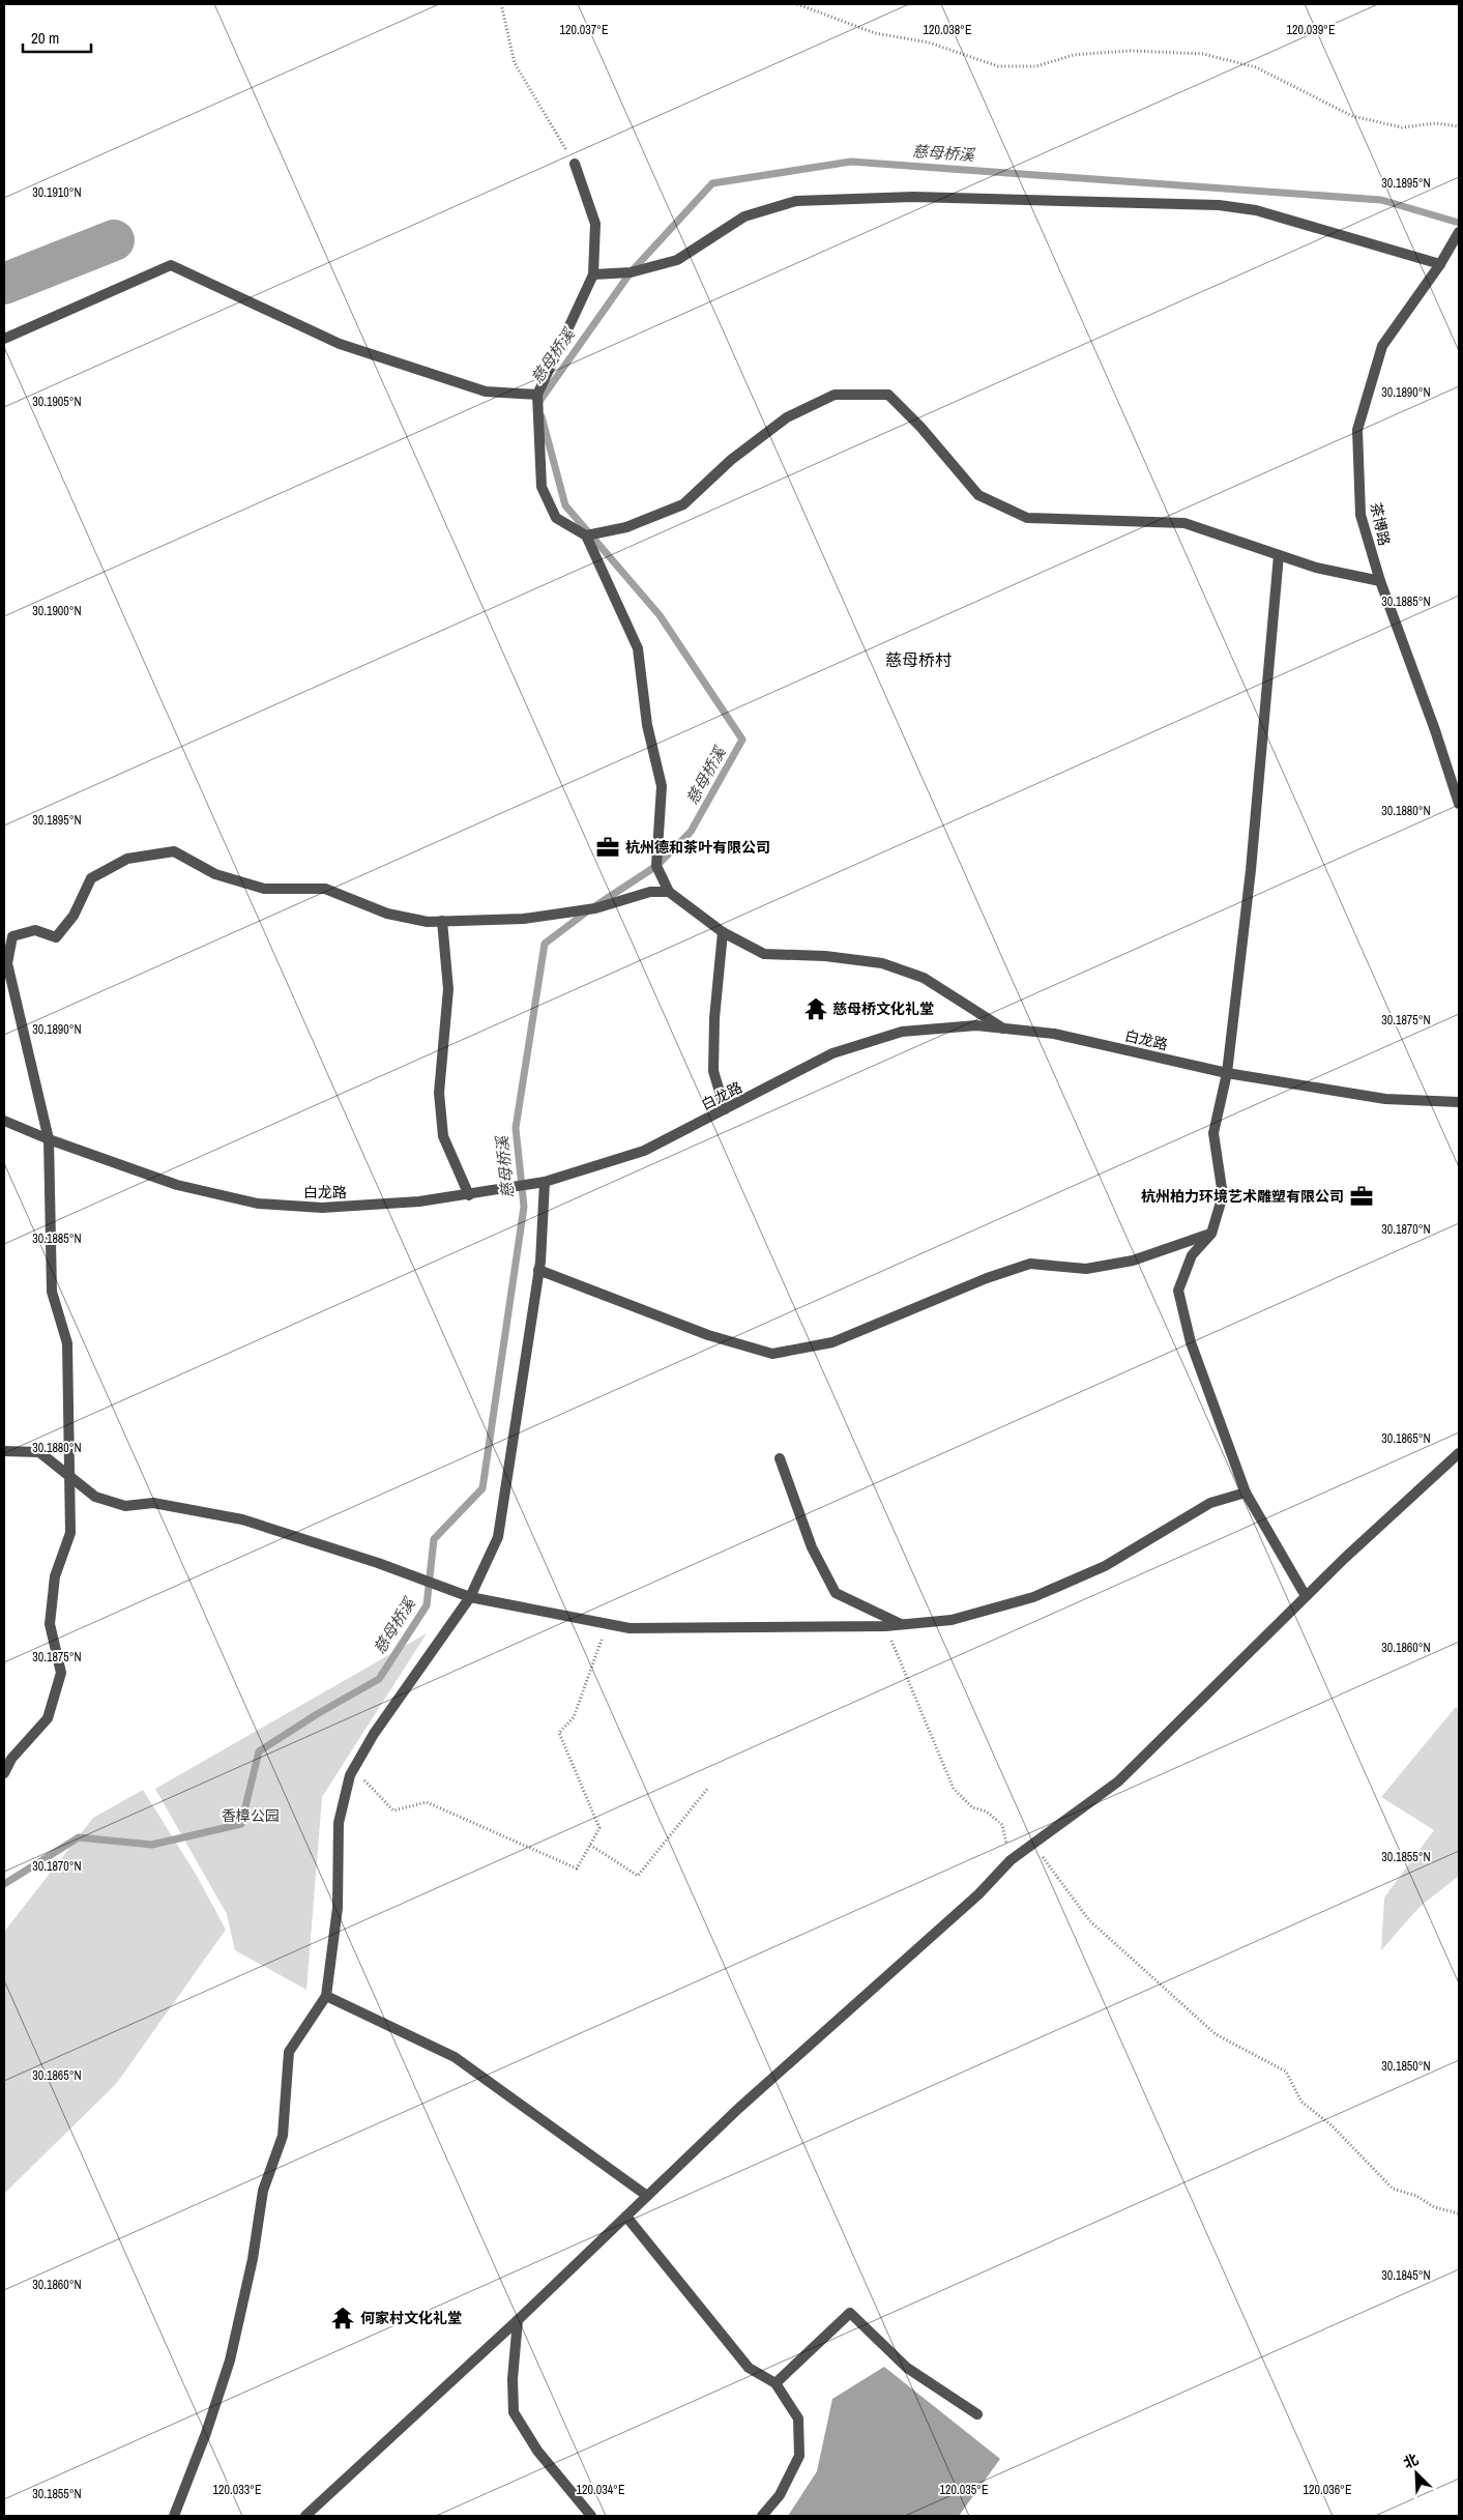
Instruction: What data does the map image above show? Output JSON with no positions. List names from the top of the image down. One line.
{"streets":{"street":["茶博路","白龙路"]},"districts":["慈母桥村"],"water":["慈母桥溪"],"parks":["香樟公园"],"places":{"office":["杭州德和茶叶有限公司","杭州柏力环境艺术雕塑有限公司"],"temple":["慈母桥文化礼堂","何家村文化礼堂"]},"scale_bar":"20 m","north":"top left","coordinates":["120.037°E","120.038°E","120.039°E","30.1895°N","30.1910°N","30.1890°N","30.1905°N","30.1885°N","30.1900°N","30.1880°N","30.1875°N","30.1870°N","30.1865°N","30.1860°N","30.1855°N","30.1850°N","30.1845°N","120.033°E","120.034°E","120.035°E","120.036°E"]}
